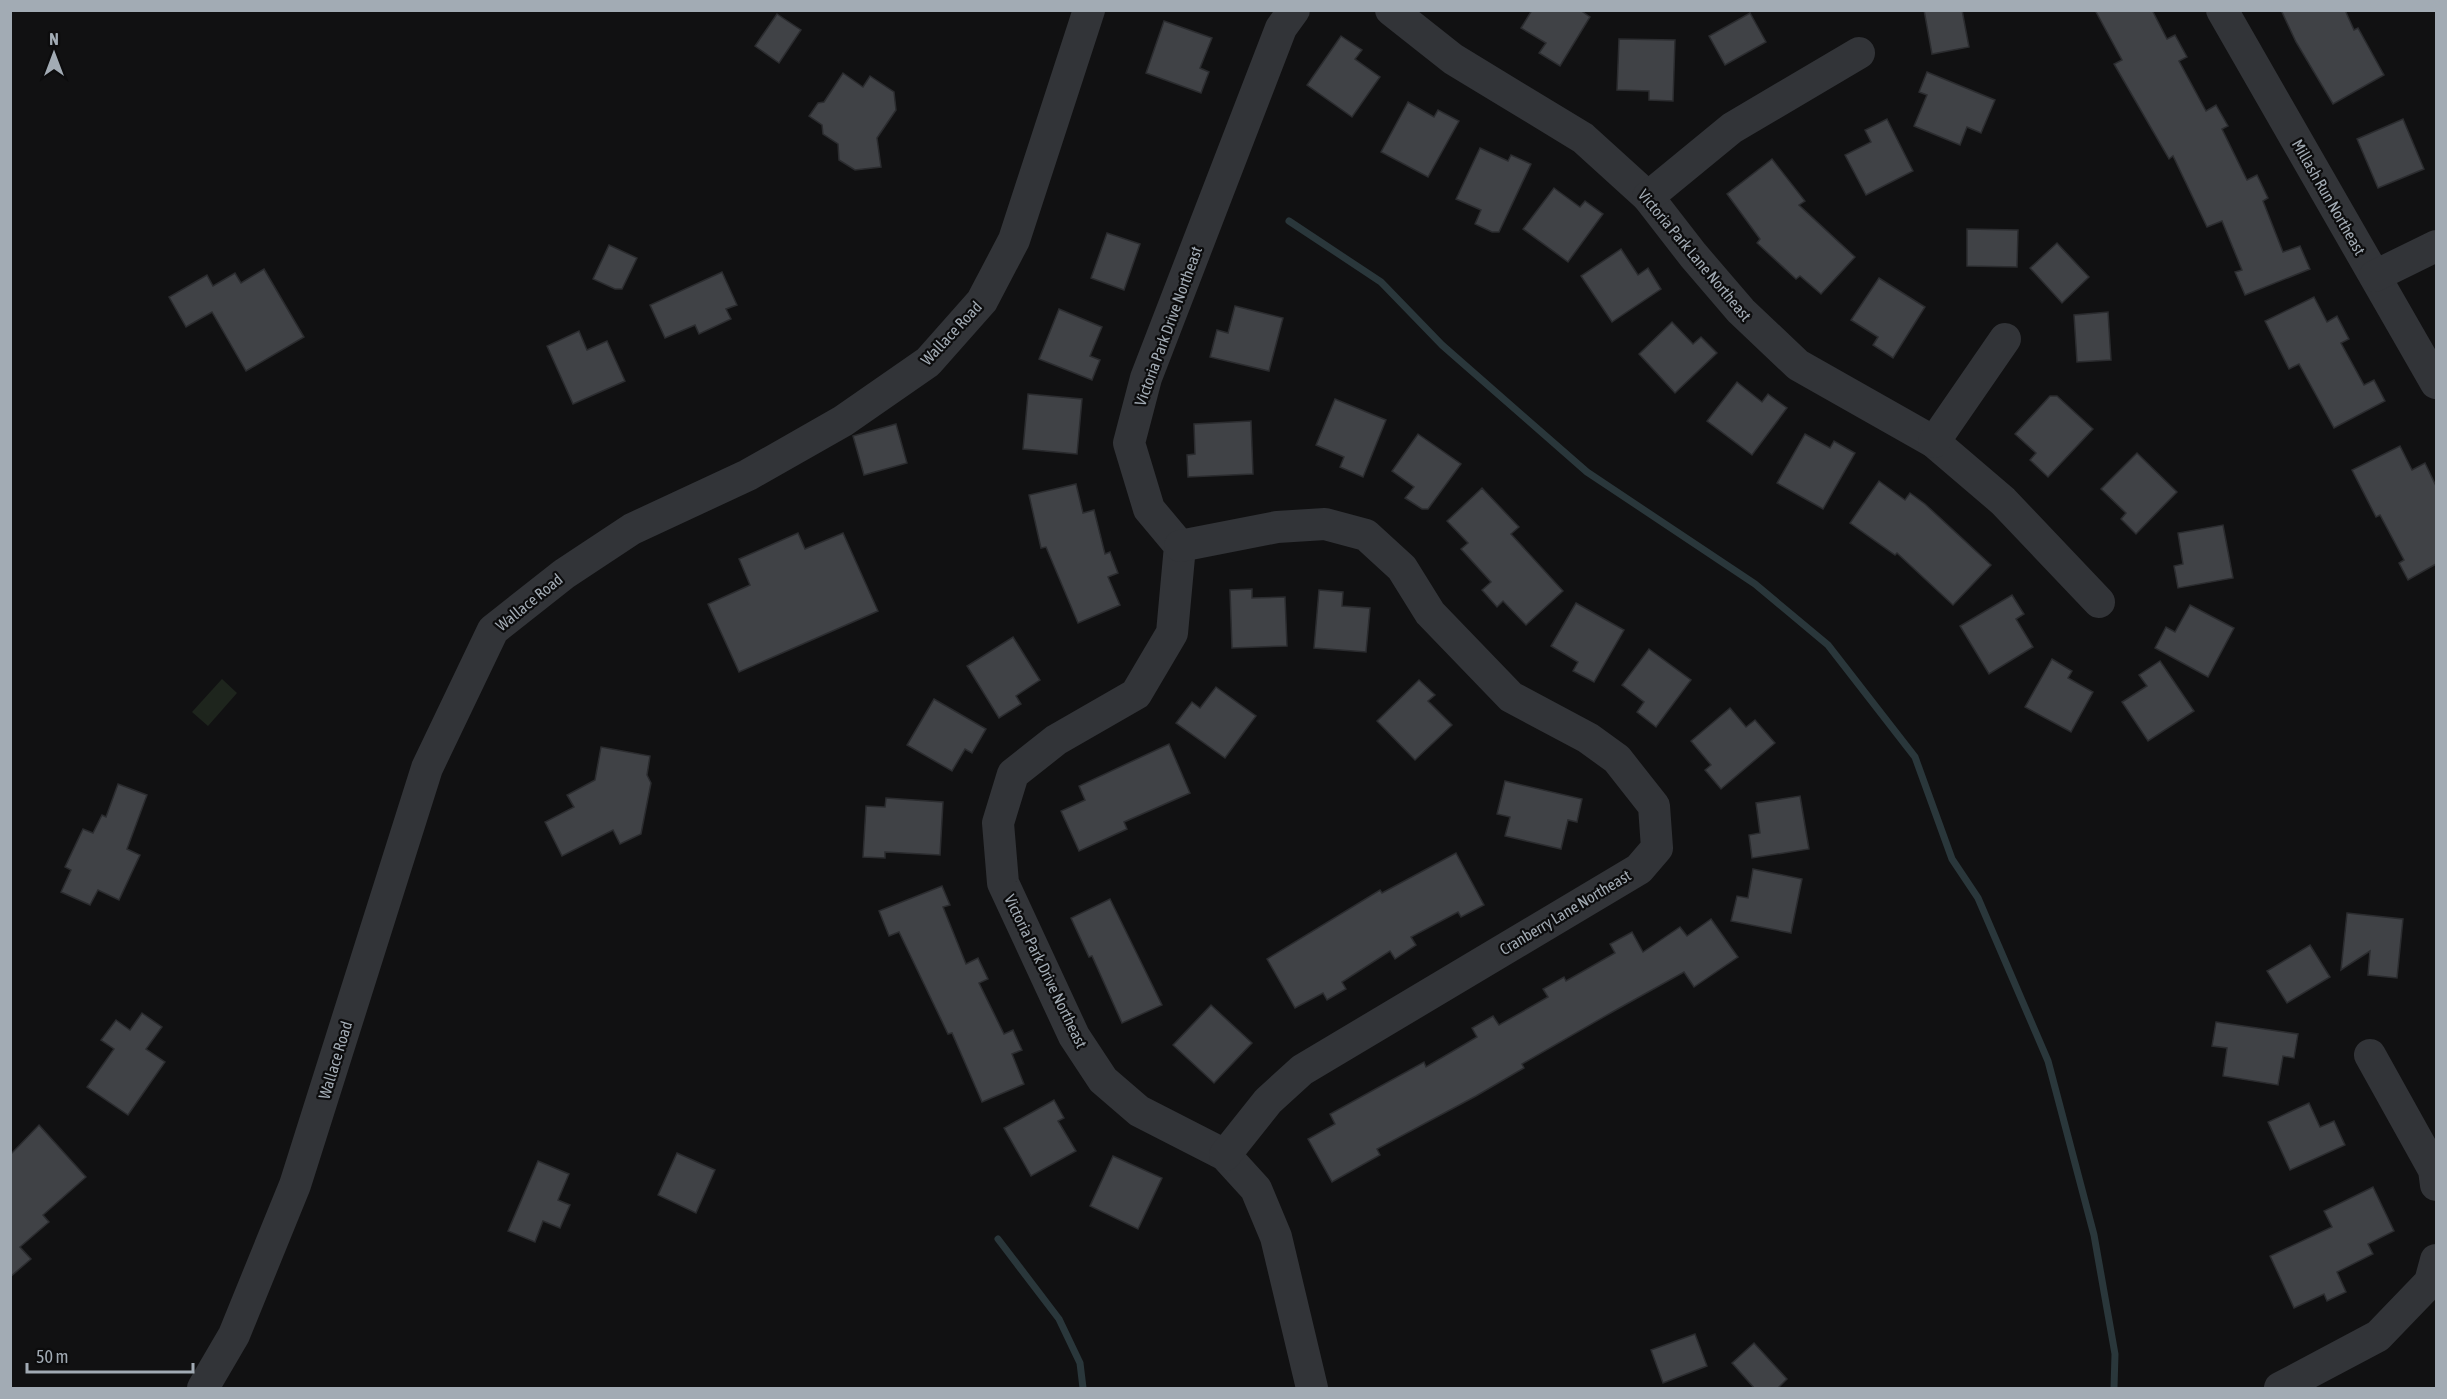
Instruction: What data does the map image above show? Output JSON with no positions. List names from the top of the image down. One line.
{"streets":{"street":["Millash Run Northeast","Victoria Park Lane Northeast","Victoria Park Drive Northeast","Wallace Road","Cranberry Lane Northeast"]},"crossings":[["Victoria Park Drive Northeast","Cranberry Lane Northeast"]],"scale_bar":"50 m","north":"top"}
